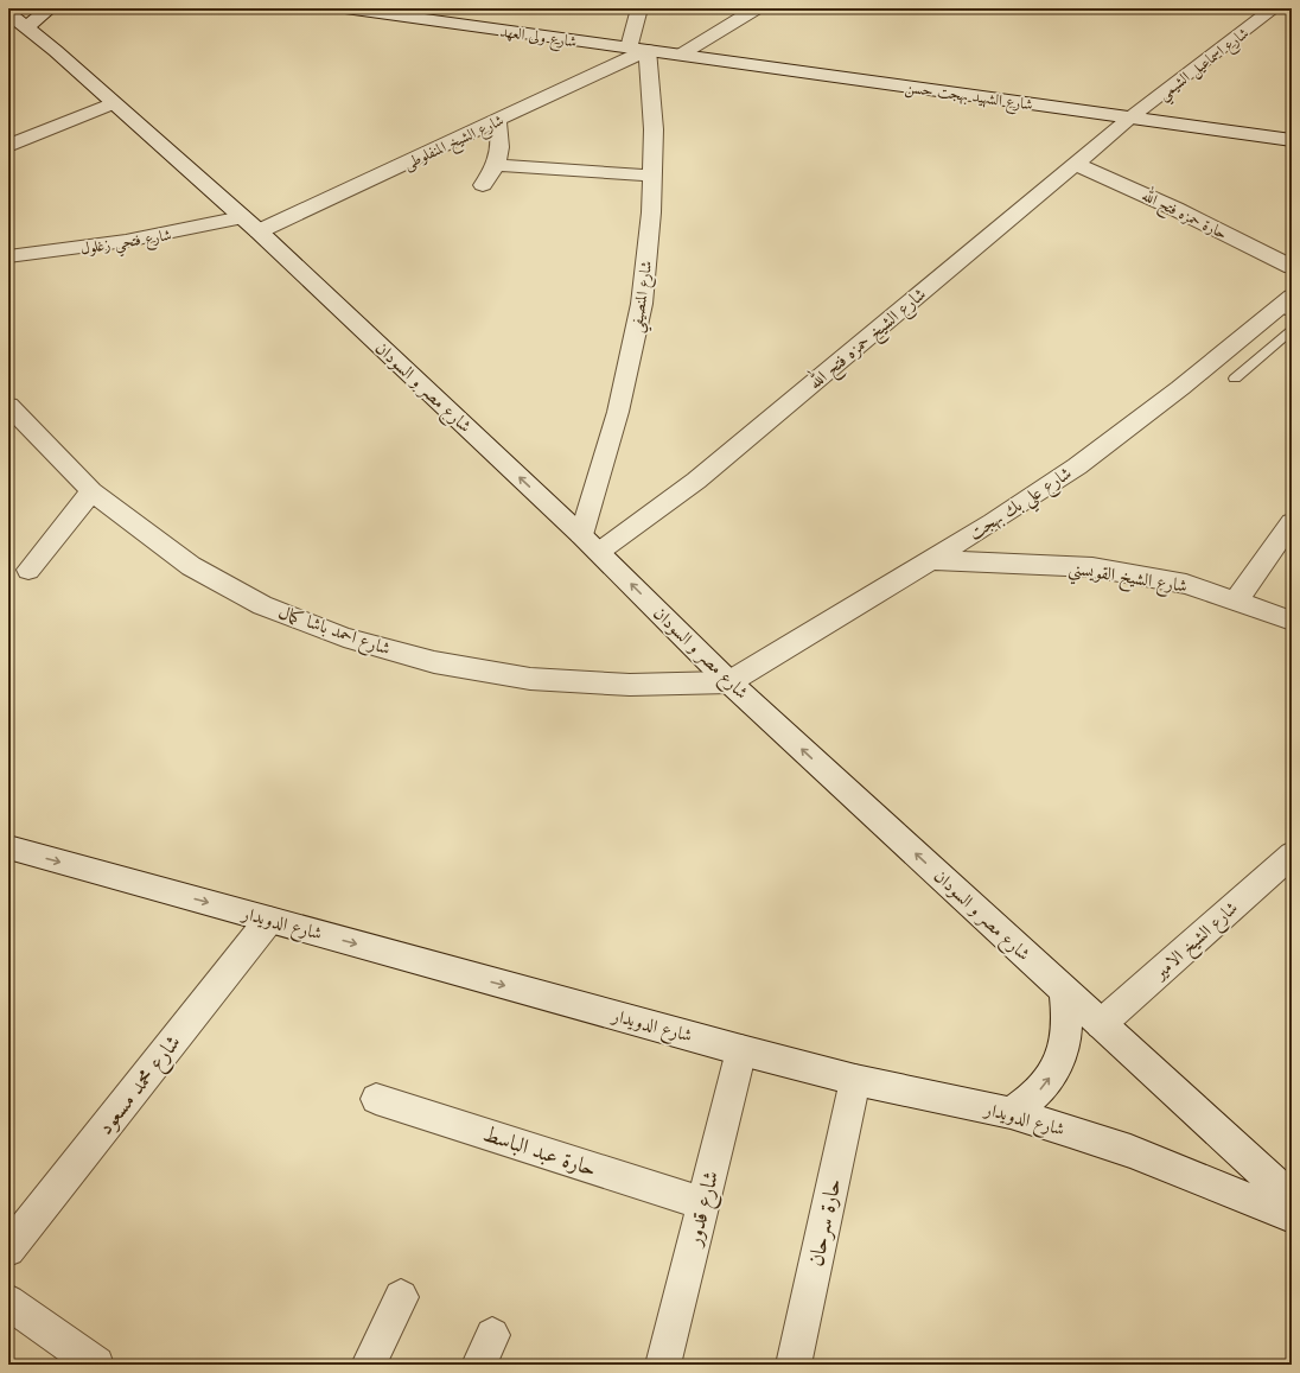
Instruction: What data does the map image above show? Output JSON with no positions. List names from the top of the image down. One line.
{"streets":{"street":["شارع ولى العهد","شارع اسماعيل الشيمي","شارع الشهيد بهجت حسن","شارع الشيخ المنفلوطى","حارة حمزه فتح الله","شارع فتحي زغلول","شارع المنصيفي","شارع الشيخ حمزه فتح الله","شارع مصر و السودان","شارع علي بك بهجت","شارع الشيخ القويسني","شارع احمد باشا كمال","شارع الدويدار","شارع الشيخ الامير","شارع محمد مسعود","حارة عبد الباسط","شارع قدور","حارة سرحان"]},"crossings":[["شارع ولى العهد","شارع الشهيد بهجت حسن"],["شارع ولى العهد","شارع الشيخ المنفلوطى"],["شارع ولى العهد","شارع المنصيفي"],["شارع اسماعيل الشيمي","شارع الشهيد بهجت حسن"],["شارع اسماعيل الشيمي","شارع الشيخ حمزه فتح الله"],["شارع الشهيد بهجت حسن","شارع الشيخ المنفلوطى"],["شارع الشهيد بهجت حسن","شارع المنصيفي"],["شارع الشهيد بهجت حسن","شارع الشيخ حمزه فتح الله"],["شارع الشيخ المنفلوطى","شارع فتحي زغلول"],["شارع الشيخ المنفلوطى","شارع المنصيفي"],["شارع الشيخ المنفلوطى","شارع مصر و السودان"],["حارة حمزه فتح الله","شارع الشيخ حمزه فتح الله"],["شارع فتحي زغلول","شارع مصر و السودان"],["شارع المنصيفي","شارع مصر و السودان"],["شارع الشيخ حمزه فتح الله","شارع مصر و السودان"],["شارع مصر و السودان","شارع علي بك بهجت"],["شارع مصر و السودان","شارع احمد باشا كمال"],["شارع مصر و السودان","شارع الشيخ الامير"],["شارع علي بك بهجت","شارع الشيخ القويسني"],["شارع علي بك بهجت","شارع احمد باشا كمال"],["شارع الدويدار","شارع محمد مسعود"],["شارع الدويدار","شارع قدور"],["شارع الدويدار","حارة سرحان"],["حارة عبد الباسط","شارع قدور"]],"one_way":["شارع مصر و السودان","شارع الدويدار"]}
